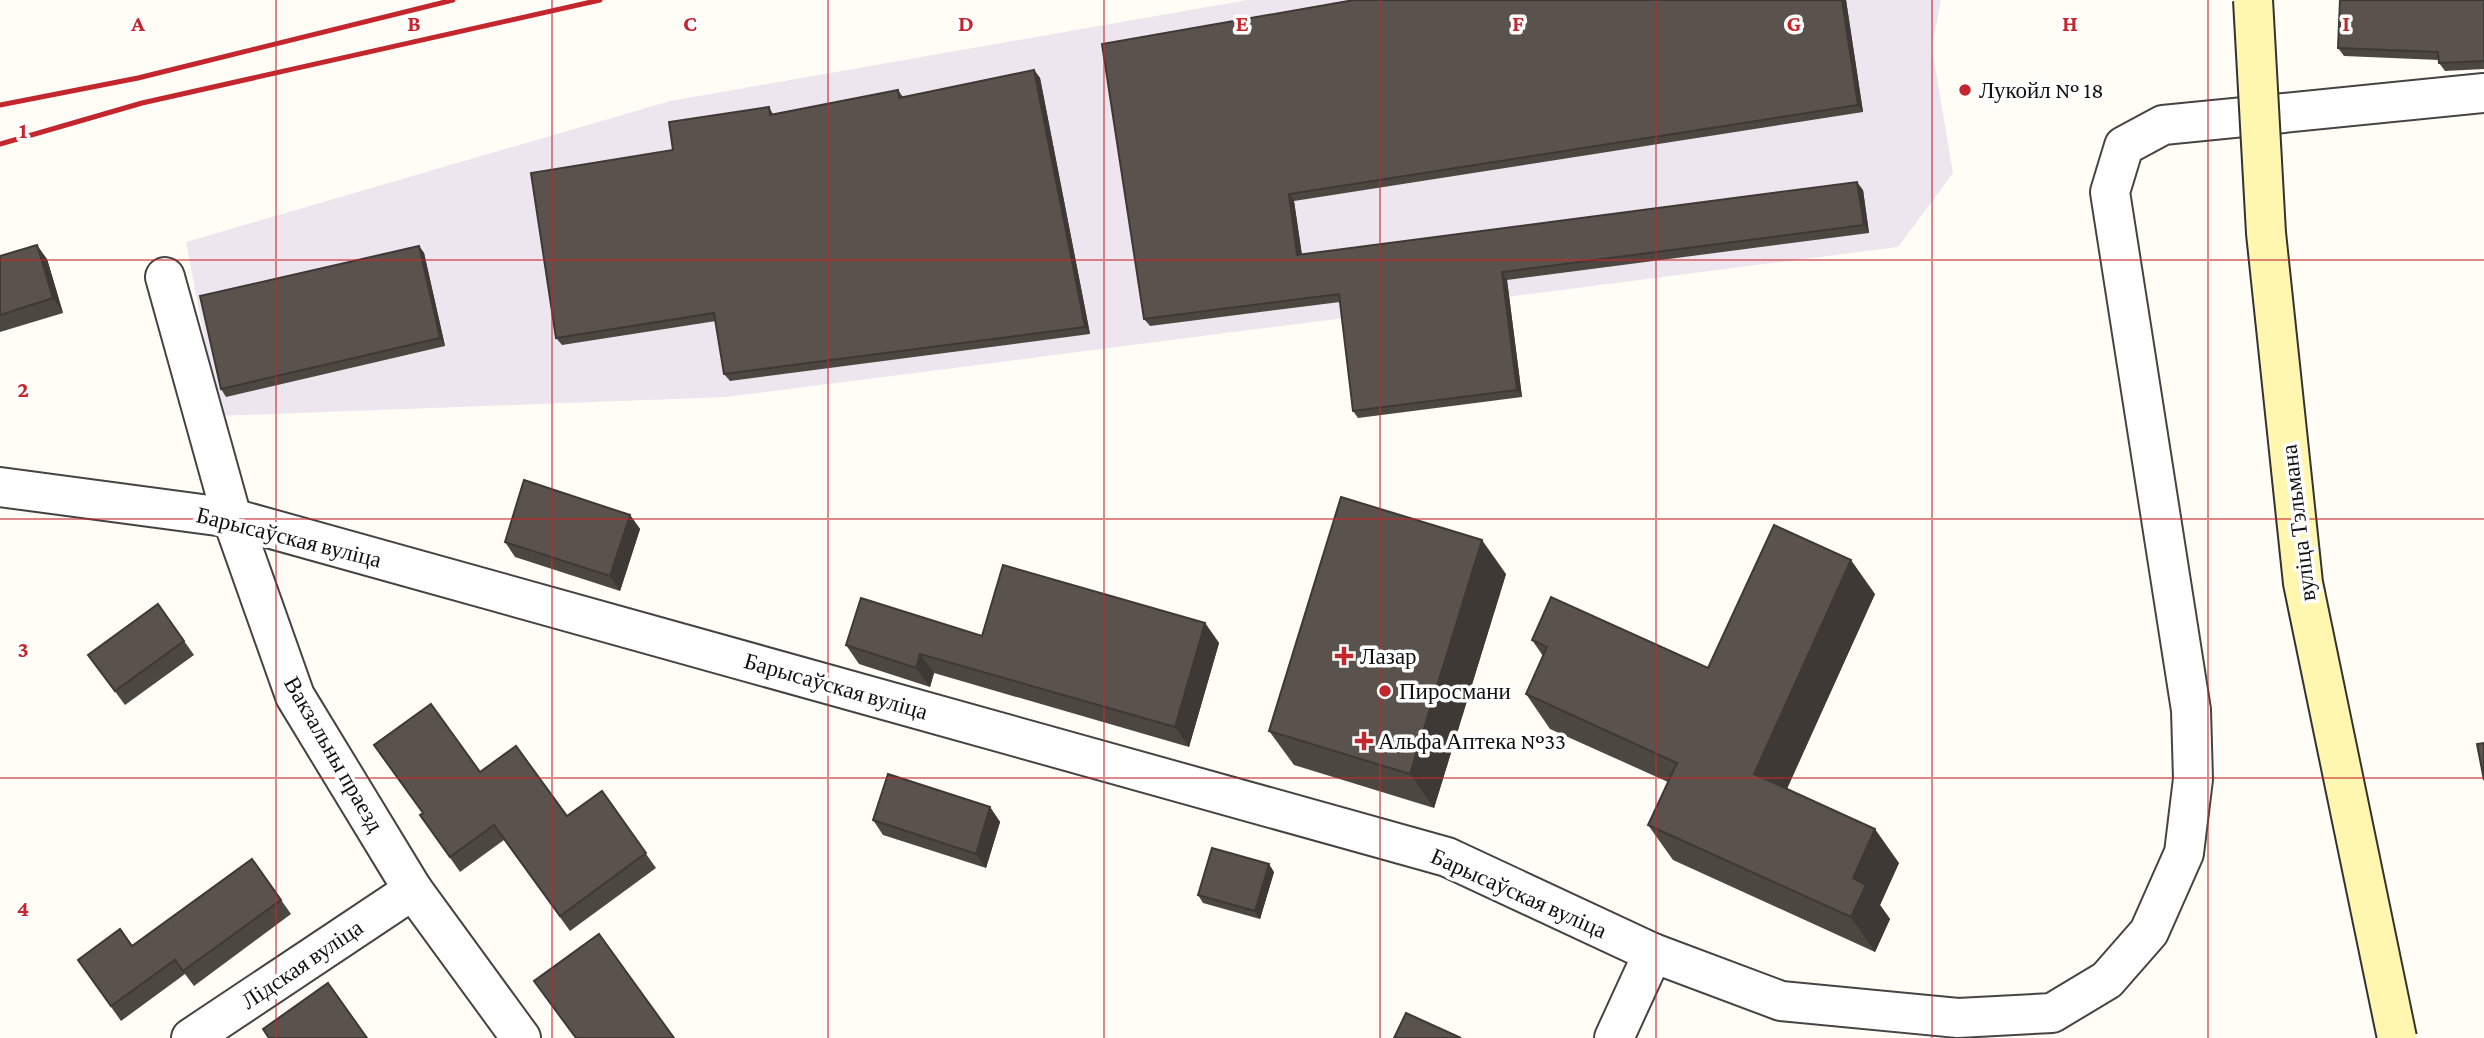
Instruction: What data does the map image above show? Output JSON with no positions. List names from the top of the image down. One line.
{"streets":{"main road":["вуліца Тэльмана"],"street":["Барысаўская вуліца","Вакзальны праезд","Лідская вуліца"]},"crossings":[["Барысаўская вуліца","Вакзальны праезд"],["Вакзальны праезд","Лідская вуліца"]],"places":{"other":["Лукойл № 18","Пиросмани"],"health":["Лазар","Альфа Аптека №33"]},"grid":{"columns":["A","B","C","D","E","F","G","H","I"],"rows":["1","2","3","4"]}}
